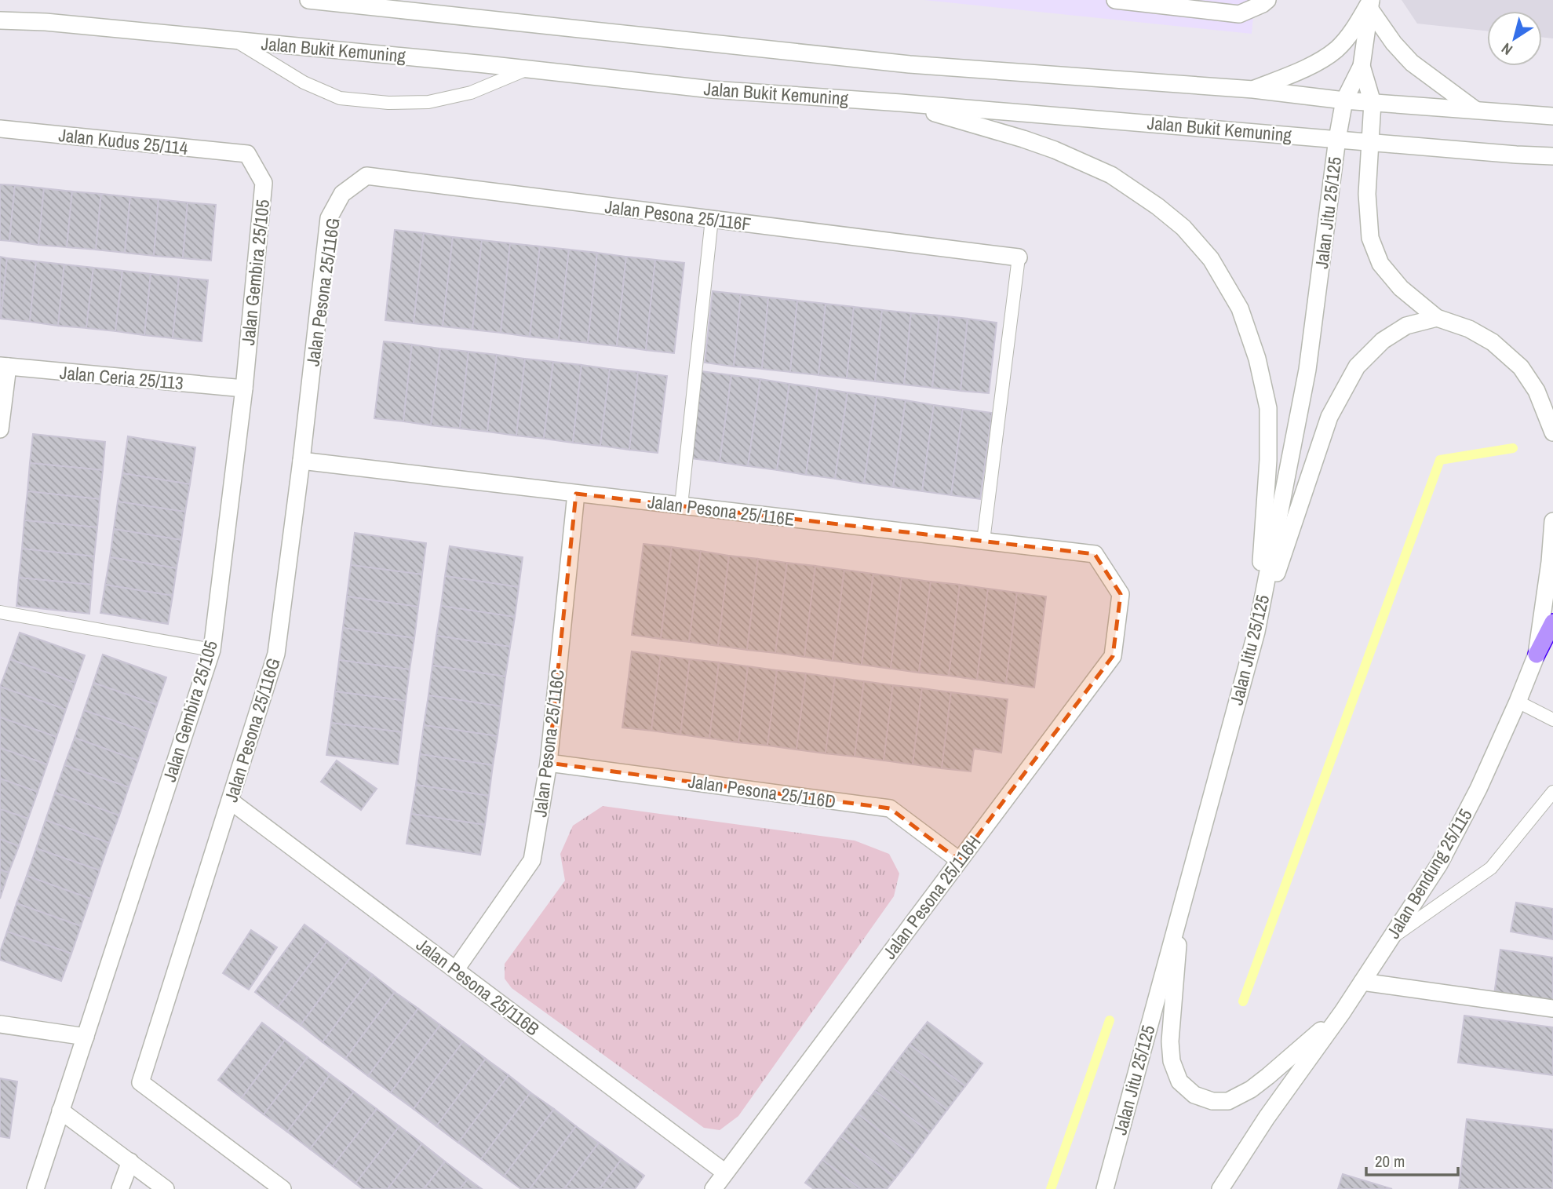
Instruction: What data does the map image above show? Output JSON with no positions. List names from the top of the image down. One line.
{"streets":{"street":["Jalan Bukit Kemuning","Jalan Kudus 25/114","Jalan Jitu 25/125","Jalan Pesona 25/116F","Jalan Gembira 25/105","Jalan Pesona 25/116G","Jalan Ceria 25/113","Jalan Pesona 25/116E","Jalan Pesona 25/116C","Jalan Pesona 25/116D","Jalan Bendung 25/115","Jalan Pesona 25/116H","Jalan Pesona 25/116B"]},"crossings":[["Jalan Bukit Kemuning","Jalan Jitu 25/125"],["Jalan Kudus 25/114","Jalan Gembira 25/105"],["Jalan Pesona 25/116F","Jalan Pesona 25/116G"],["Jalan Gembira 25/105","Jalan Ceria 25/113"],["Jalan Pesona 25/116G","Jalan Pesona 25/116E"],["Jalan Pesona 25/116G","Jalan Pesona 25/116B"],["Jalan Pesona 25/116E","Jalan Pesona 25/116C"],["Jalan Pesona 25/116E","Jalan Pesona 25/116H"],["Jalan Pesona 25/116C","Jalan Pesona 25/116D"],["Jalan Pesona 25/116C","Jalan Pesona 25/116B"],["Jalan Pesona 25/116D","Jalan Pesona 25/116H"],["Jalan Pesona 25/116H","Jalan Pesona 25/116B"]],"scale_bar":"20 m","north":"bottom left"}
